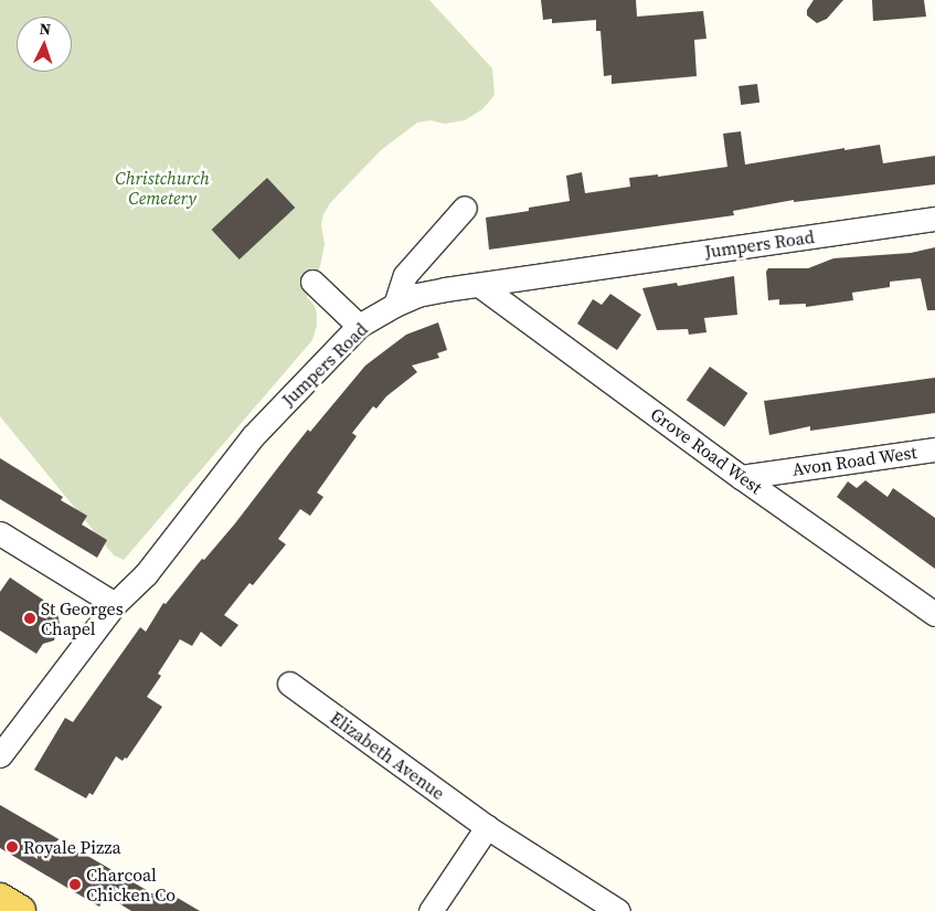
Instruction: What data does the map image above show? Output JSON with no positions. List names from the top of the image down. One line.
{"streets":{"street":["Jumpers Road","Grove Road West","Avon Road West","Elizabeth Avenue"]},"crossings":[["Jumpers Road","Grove Road West"],["Grove Road West","Avon Road West"]],"parks":["Christchurch Cemetery"],"places":["St Georges Chapel","Royale Pizza","Charcoal Chicken Co"],"north":"top"}
